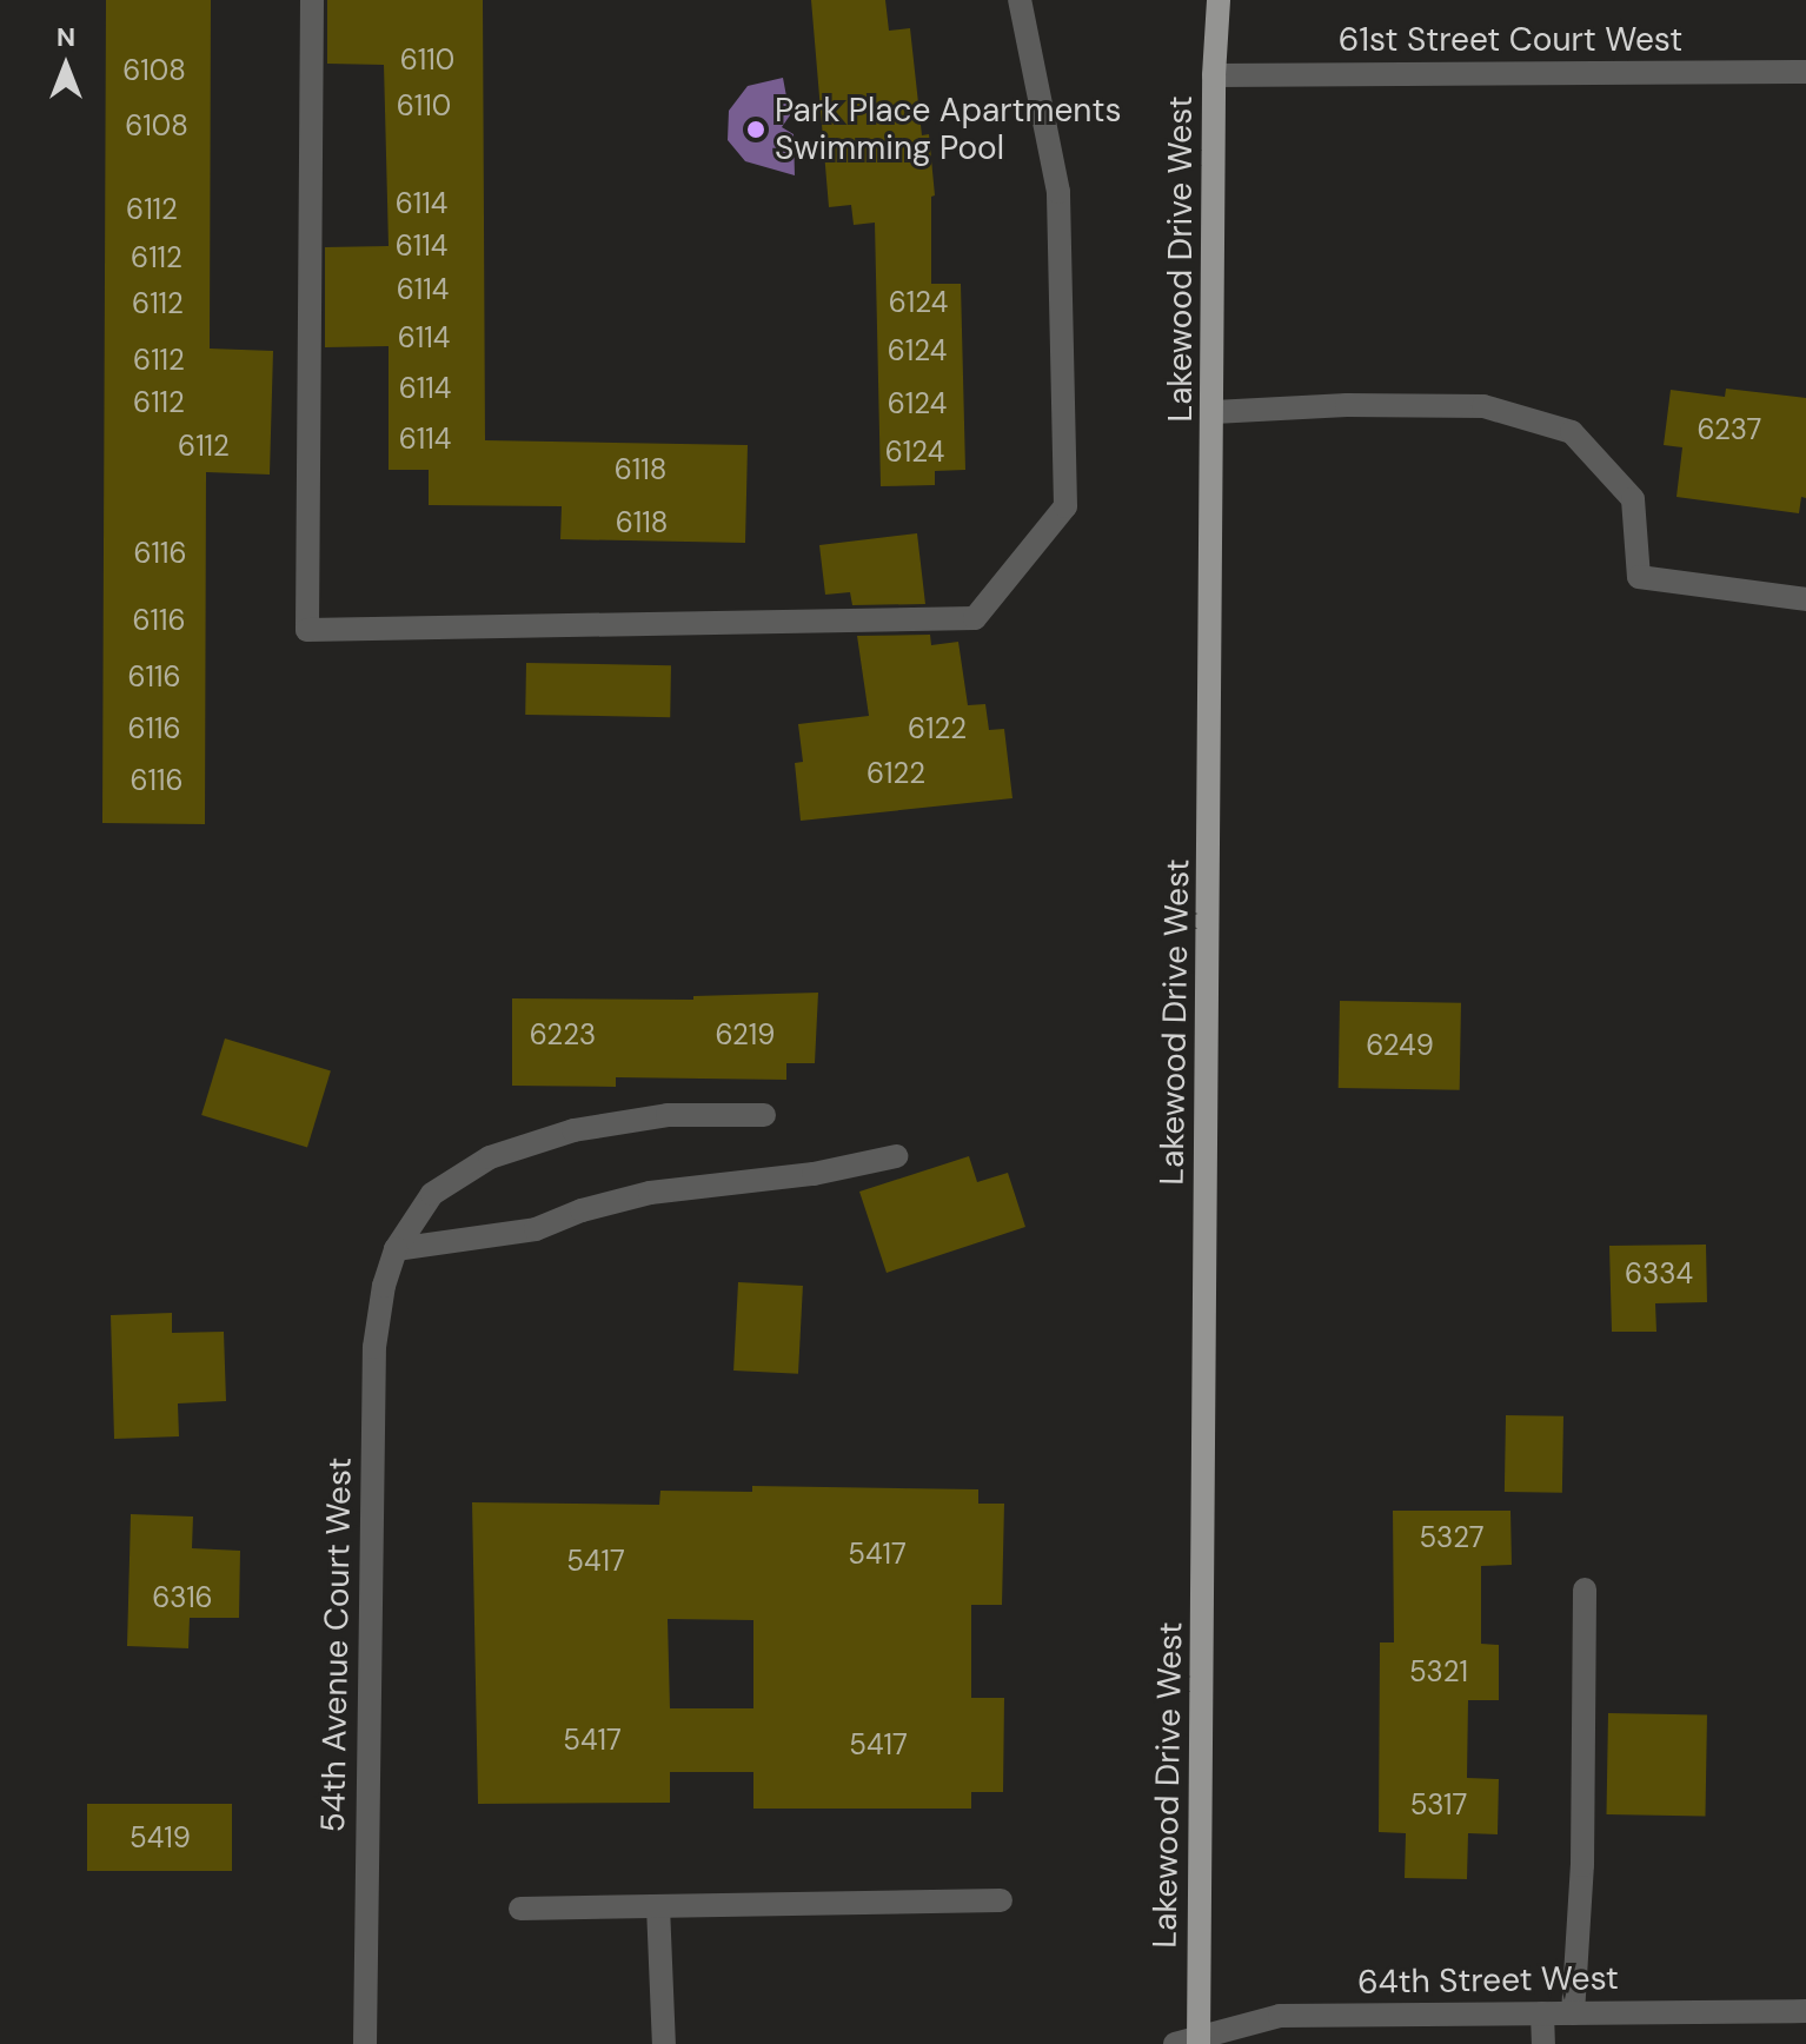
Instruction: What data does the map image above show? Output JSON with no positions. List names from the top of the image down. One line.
{"streets":{"main road":["Lakewood Drive West"],"street":["61st Street Court West","54th Avenue Court West","64th Street West"]},"crossings":[["61st Street Court West","Lakewood Drive West"],["Lakewood Drive West","64th Street West"]],"places":["Park Place Apartments Swimming Pool"],"house_numbers":["6110","6108","6110","6108","6114","6112","6114","6112","6114","6124","6112","6114","6124","6112","6114","6112","6124","6237","6114","6112","6124","6118","6118","6116","6116","6116","6116","6122","6122","6116","6223","6219","6249","6334","5327","5417","5417","6316","5321","5417","5417","5317","5419"],"north":"top"}
